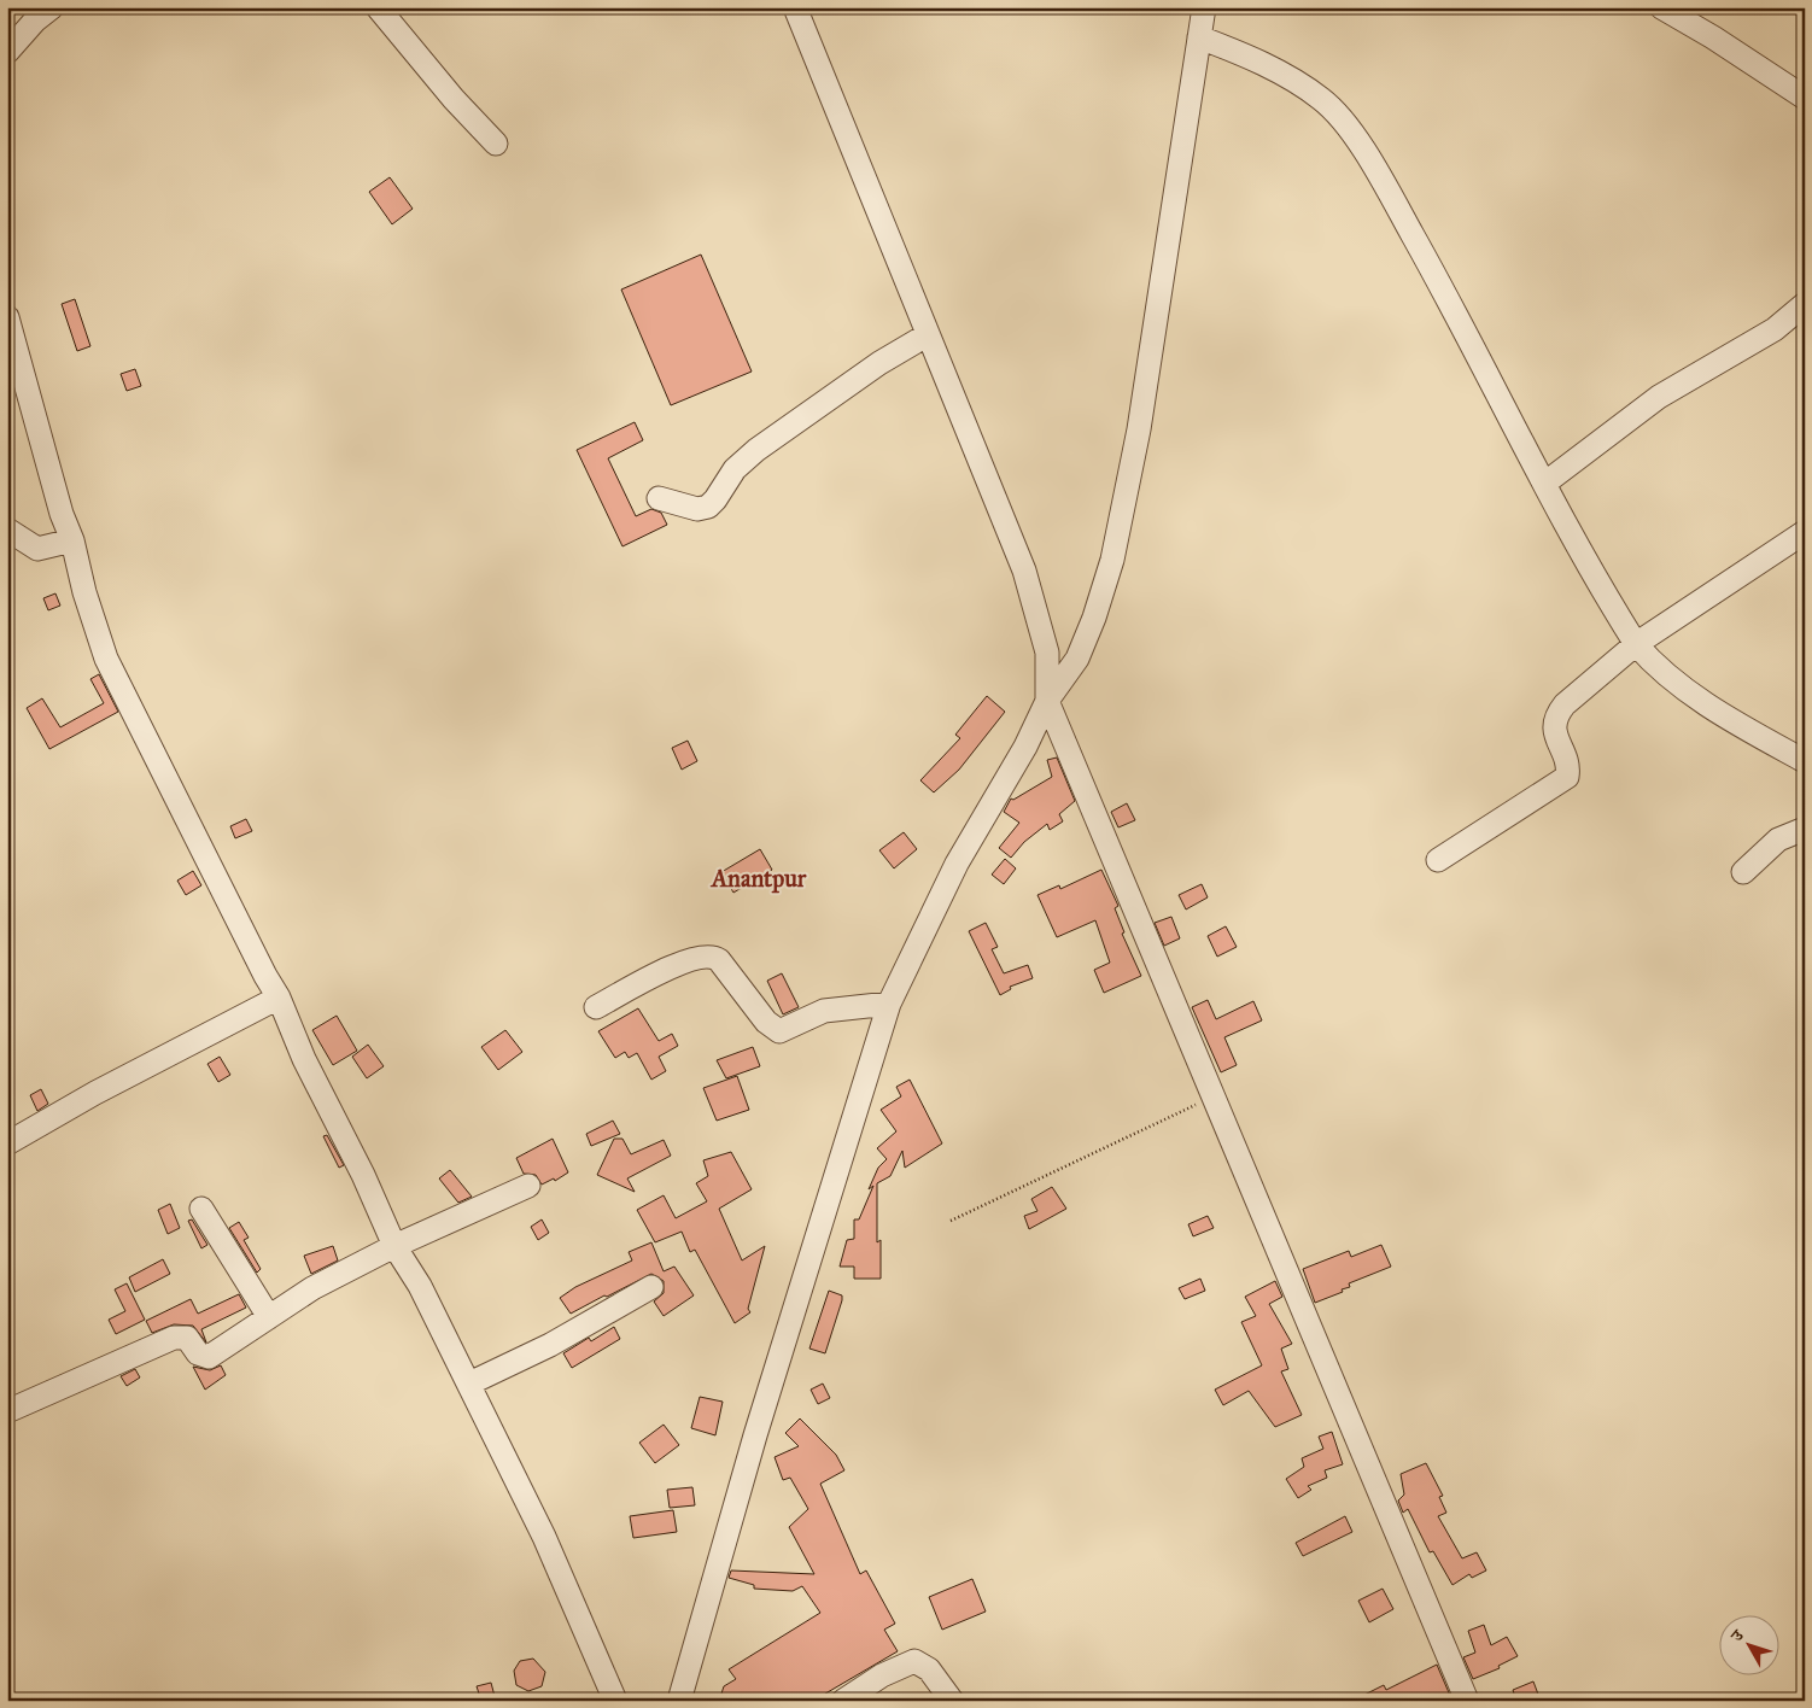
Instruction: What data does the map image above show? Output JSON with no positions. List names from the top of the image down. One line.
{"districts":["Anantpur"],"north":"top left"}
